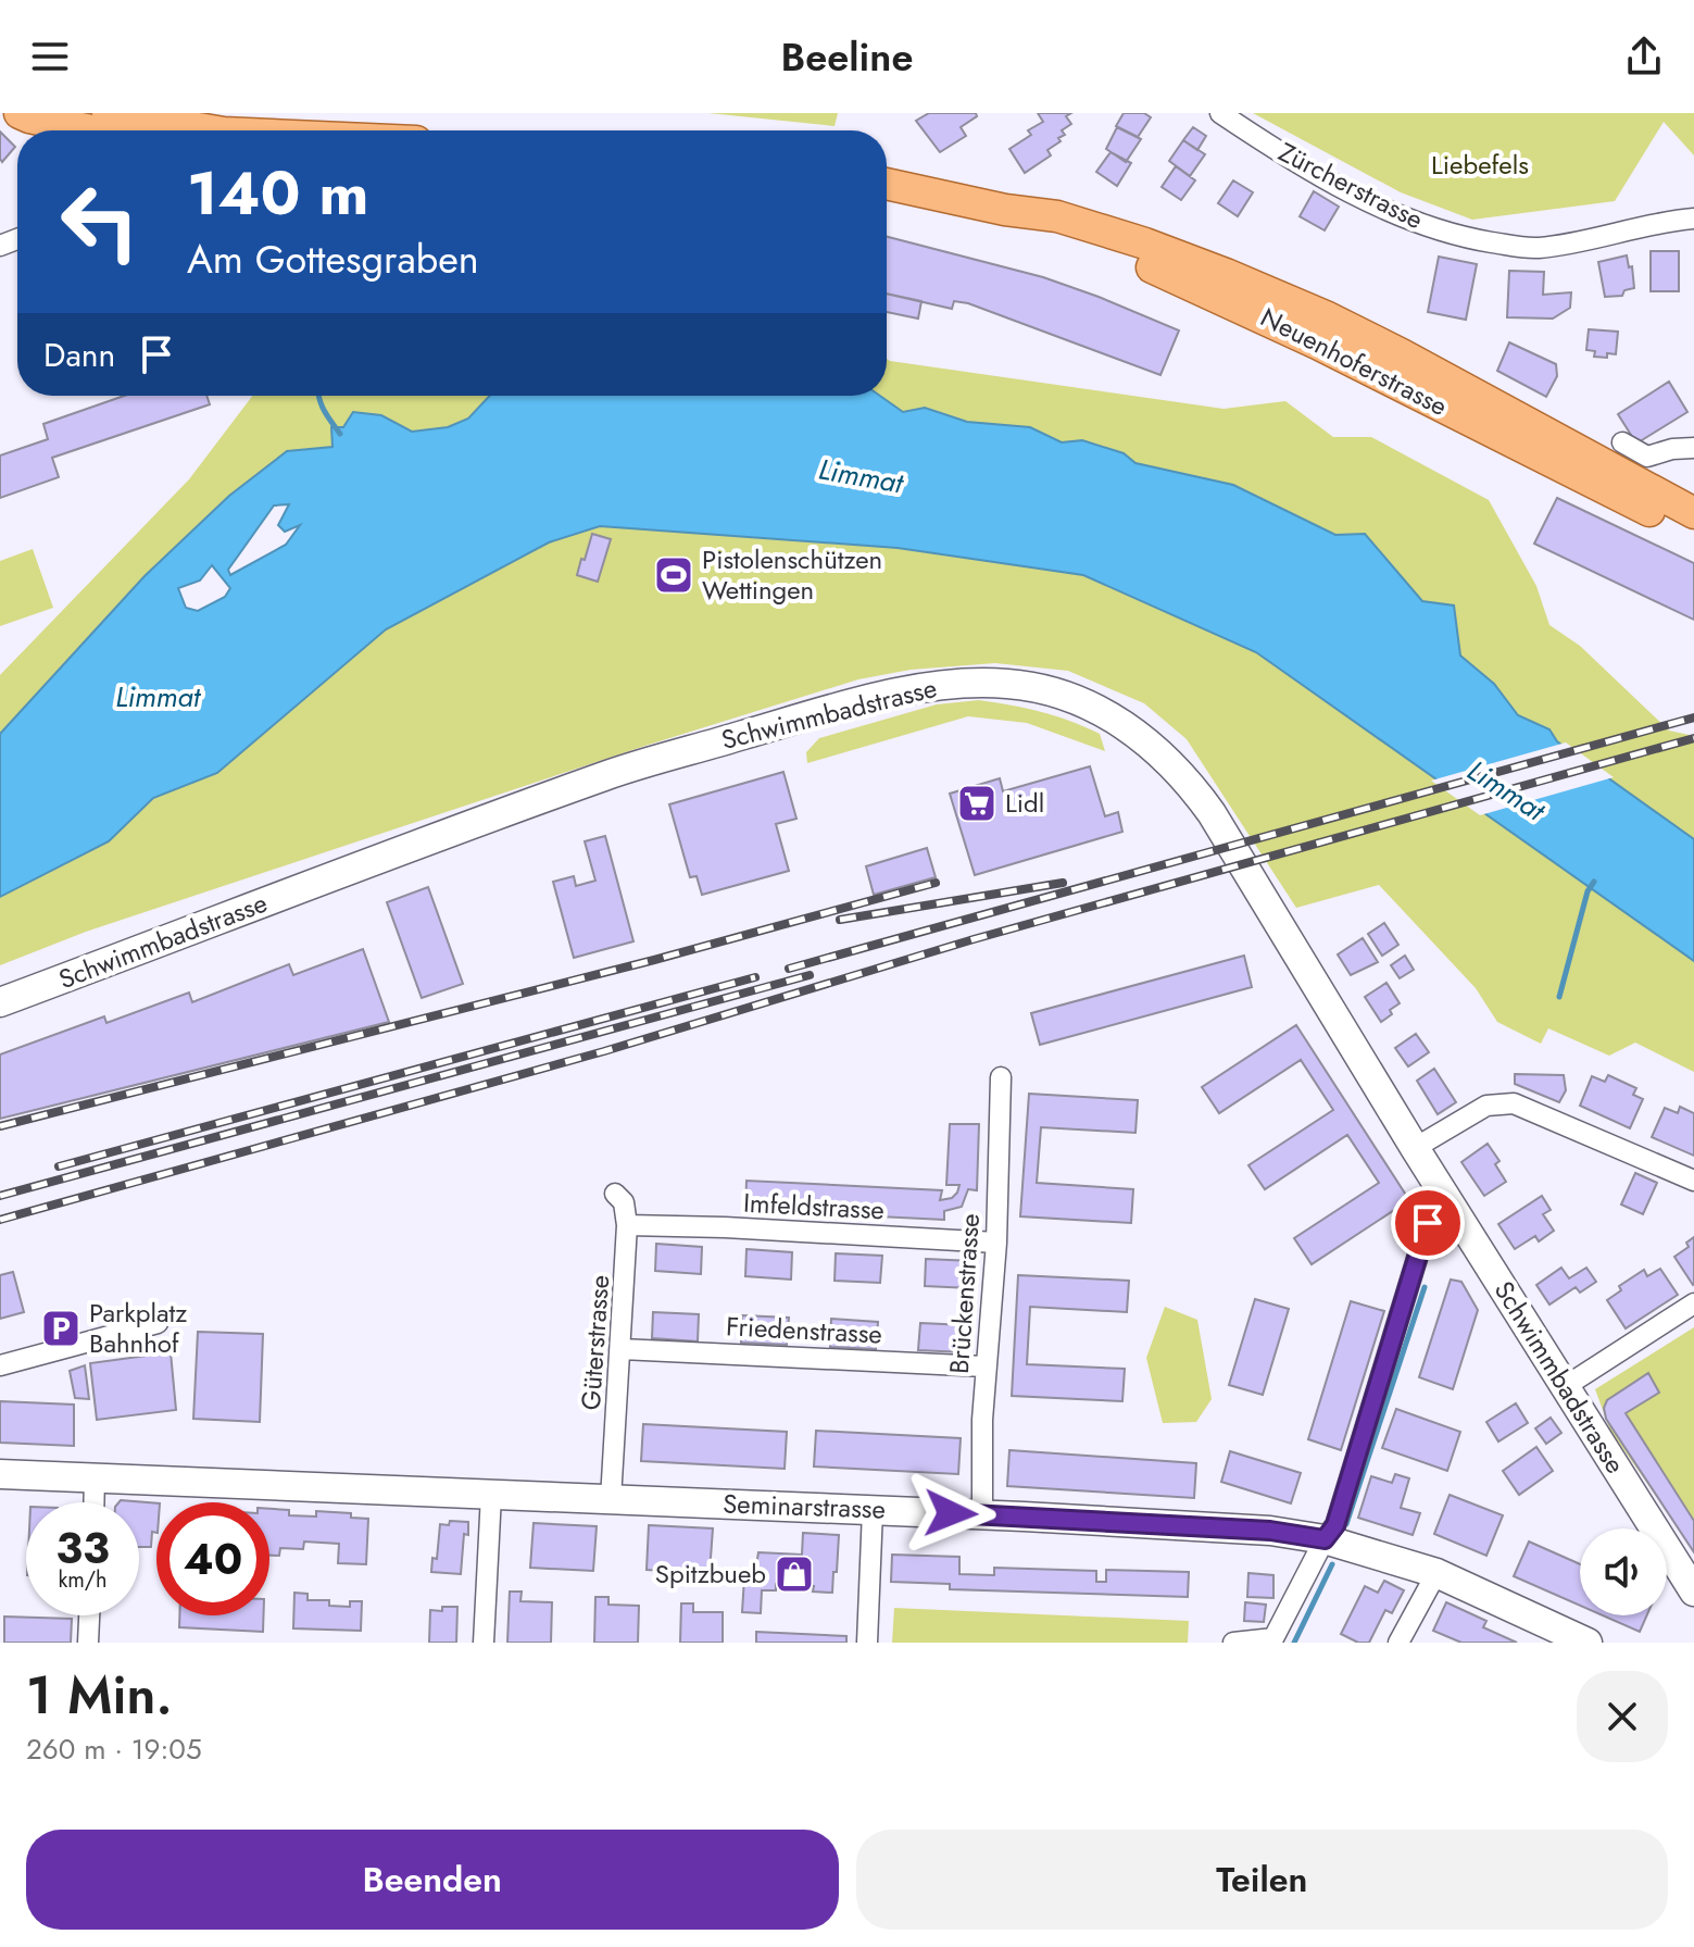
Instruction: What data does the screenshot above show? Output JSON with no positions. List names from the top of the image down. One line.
{"streets":{"main road":["Neuenhoferstrasse","Schwimmbadstrasse","Seminarstrasse"],"street":["Zürcherstrasse","Imfeldstrasse","Brückenstrasse","Friedenstrasse","Güterstrasse"]},"crossings":[["Imfeldstrasse","Brückenstrasse"],["Imfeldstrasse","Güterstrasse"],["Brückenstrasse","Friedenstrasse"],["Brückenstrasse","Seminarstrasse"],["Friedenstrasse","Güterstrasse"],["Güterstrasse","Seminarstrasse"]],"water":["Limmat"],"parks":["Liebefels"],"places":{"sports":["Pistolenschützen Wettingen"],"supermarket":["Lidl"],"parking":["Parkplatz Bahnhof"],"shop":["Spitzbueb"]},"page":{"header":"Beeline","turn":["140 m","Am Gottesgraben"],"then":"Dann","speed":"33 km/h","limit":"40","heading":["1 Min.","260 m · 19:05"],"buttons":["Beenden","Teilen"]}}
